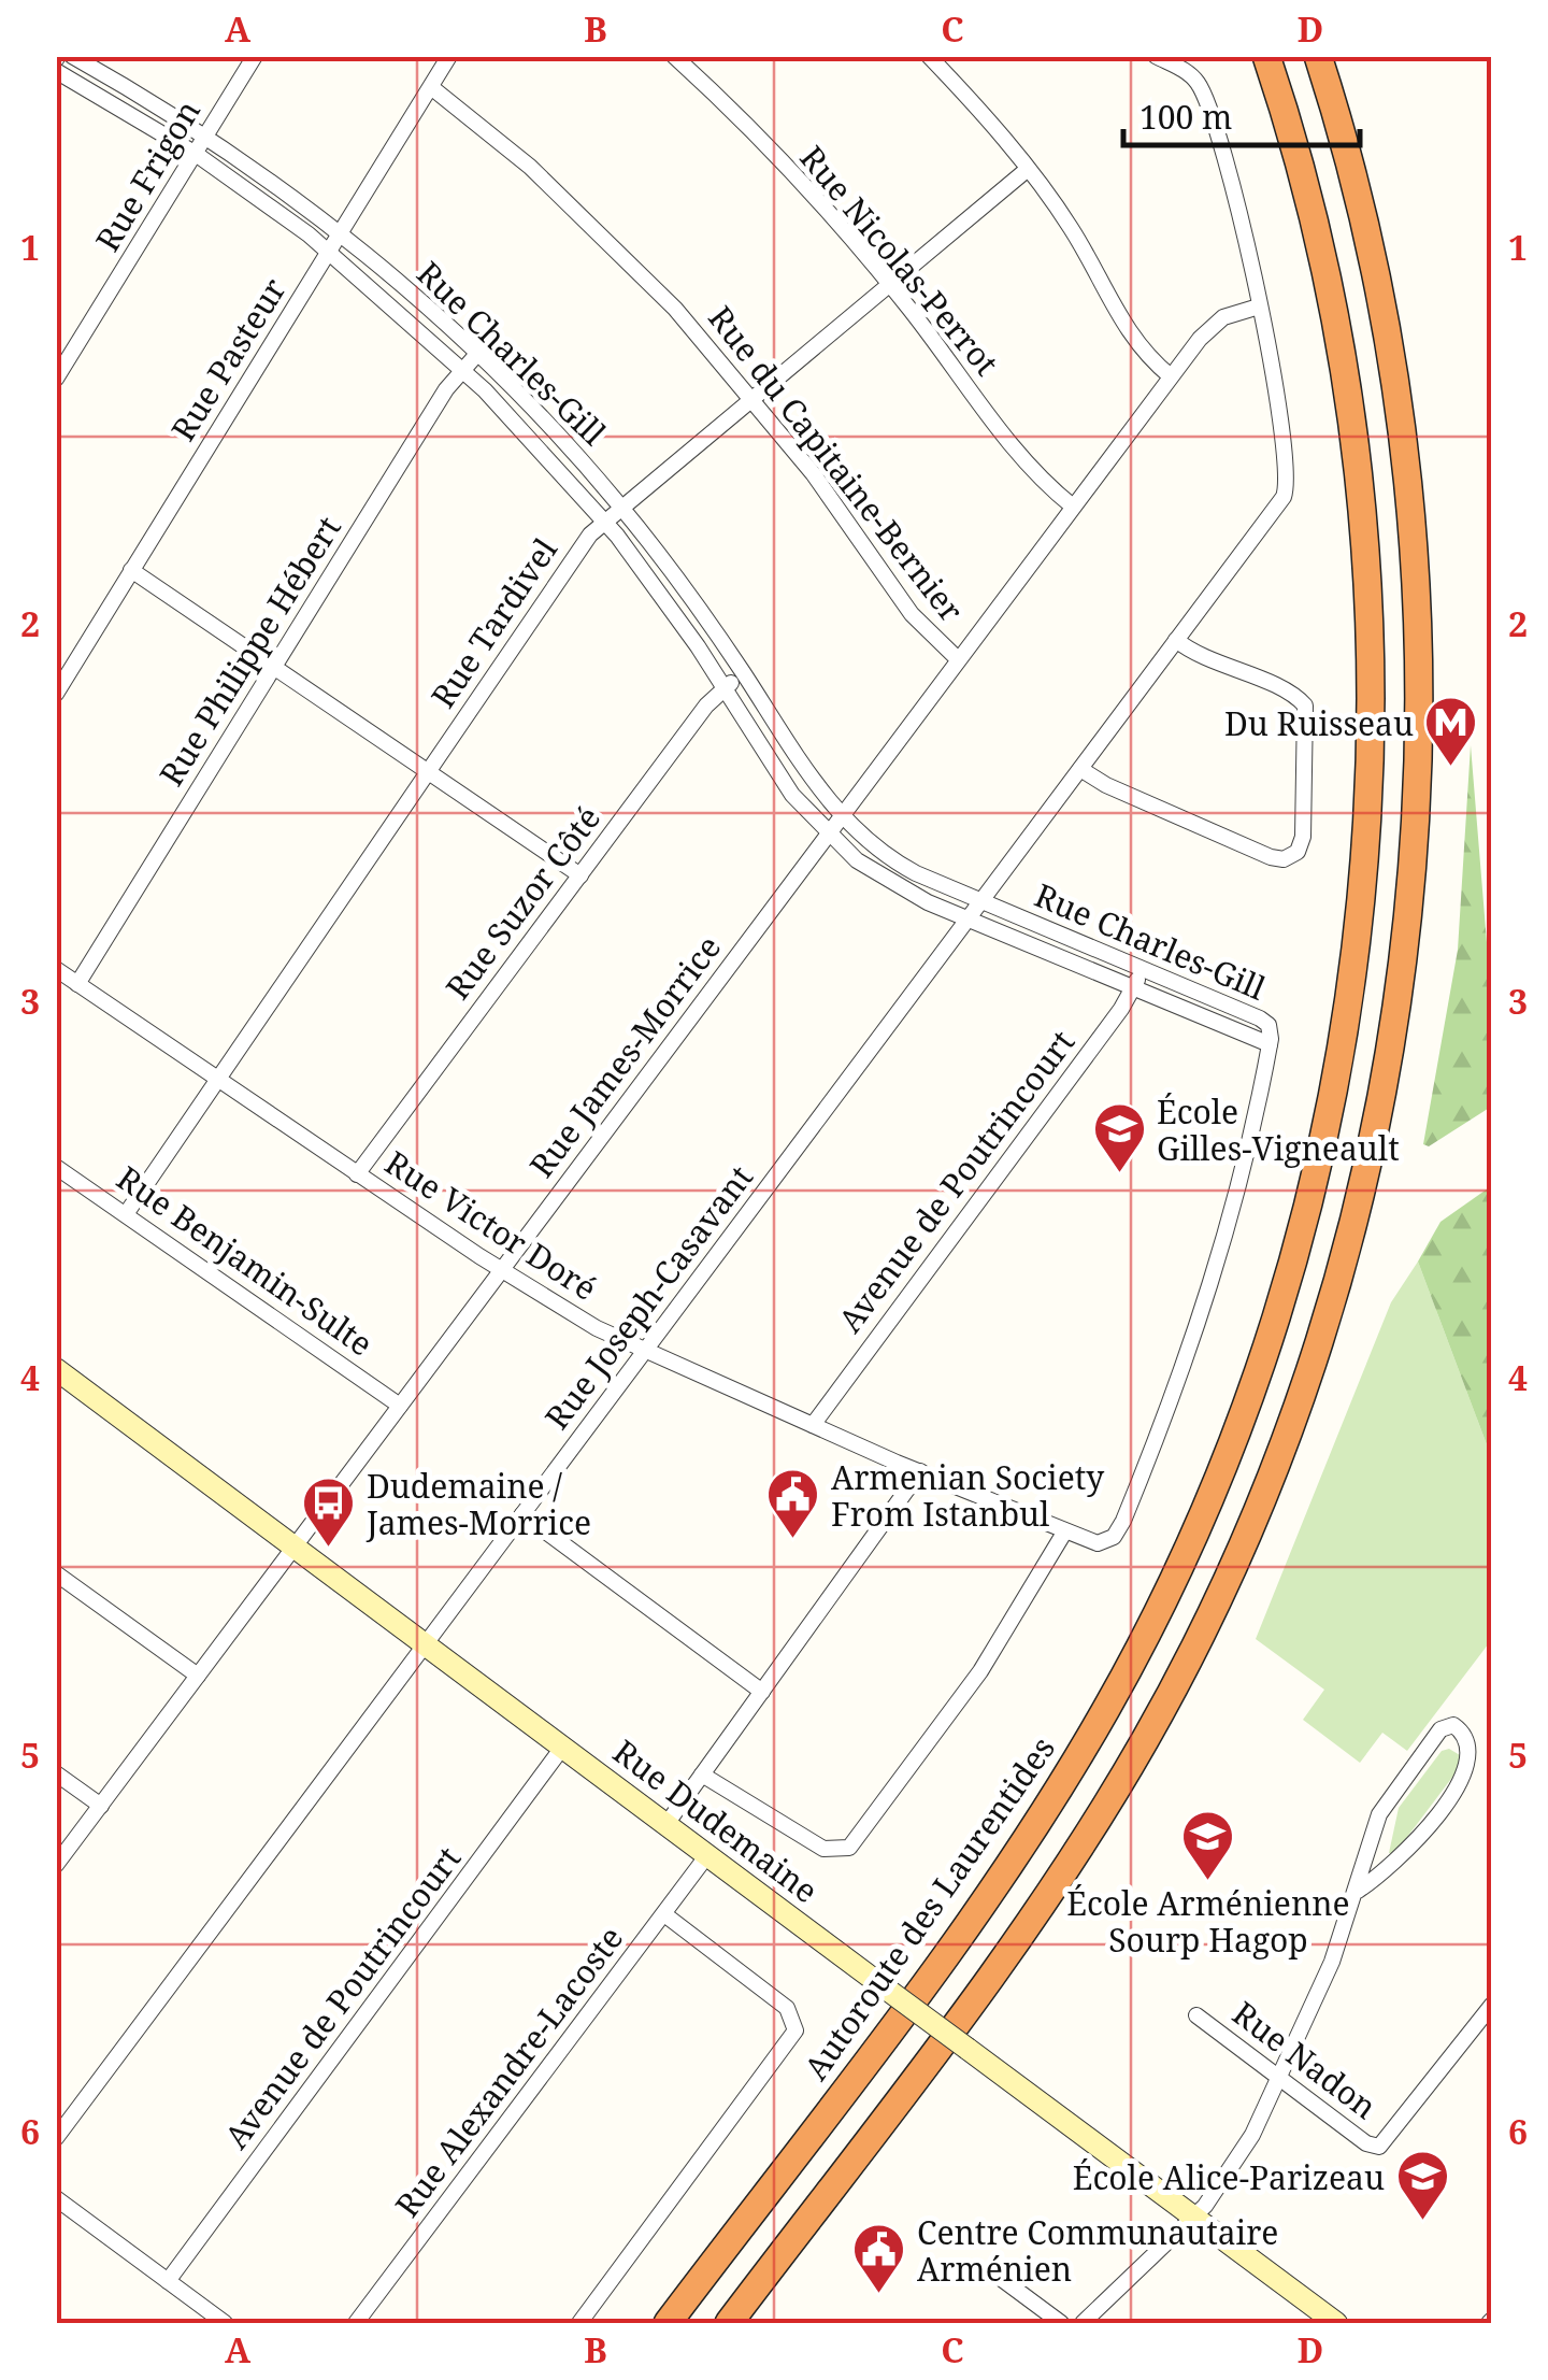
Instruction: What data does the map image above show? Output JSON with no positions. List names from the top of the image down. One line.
{"streets":{"highway":["Autoroute des Laurentides"],"street":["Rue Frigon","Rue Nicolas-Perrot","Rue Charles-Gill","Rue Pasteur","Rue du Capitaine-Bernier","Rue Tardivel","Rue Philippe Hébert","Rue Suzor Côté","Rue James-Morrice","Avenue de Poutrincourt","Rue Victor Doré","Rue Benjamin-Sulte","Rue Joseph-Casavant","Rue Dudemaine","Rue Nadon","Rue Alexandre-Lacoste"]},"crossings":[["Rue Frigon","Rue Charles-Gill"],["Rue Nicolas-Perrot","Rue Tardivel"],["Rue Nicolas-Perrot","Rue James-Morrice"],["Rue Charles-Gill","Rue Pasteur"],["Rue Charles-Gill","Rue Tardivel"],["Rue Charles-Gill","Rue Philippe Hébert"],["Rue Charles-Gill","Rue Suzor Côté"],["Rue Charles-Gill","Rue James-Morrice"],["Rue Charles-Gill","Avenue de Poutrincourt"],["Rue Charles-Gill","Rue Victor Doré"],["Rue Charles-Gill","Rue Joseph-Casavant"],["Rue Pasteur","Rue du Capitaine-Bernier"],["Rue du Capitaine-Bernier","Rue Tardivel"],["Rue du Capitaine-Bernier","Rue James-Morrice"],["Rue Tardivel","Rue Victor Doré"],["Rue Tardivel","Rue Benjamin-Sulte"],["Rue Philippe Hébert","Rue Victor Doré"],["Rue Suzor Côté","Rue Victor Doré"],["Rue James-Morrice","Rue Victor Doré"],["Rue James-Morrice","Rue Benjamin-Sulte"],["Rue James-Morrice","Rue Joseph-Casavant"],["Rue James-Morrice","Rue Dudemaine"],["Avenue de Poutrincourt","Rue Victor Doré"],["Avenue de Poutrincourt","Rue Dudemaine"],["Rue Victor Doré","Rue Joseph-Casavant"],["Rue Joseph-Casavant","Rue Dudemaine"],["Rue Dudemaine","Rue Alexandre-Lacoste"]],"places":{"metro station":["Du Ruisseau"],"school or university":["École Gilles-Vigneault","École Arménienne Sourp Hagop","École Alice-Parizeau"],"public building":["Armenian Society From Istanbul","Centre Communautaire Arménien"],"bus stop":["Dudemaine / James-Morrice"]},"scale_bar":"100 m","grid":{"columns":["A","B","C","D"],"rows":["1","2","3","4","5","6"]}}
